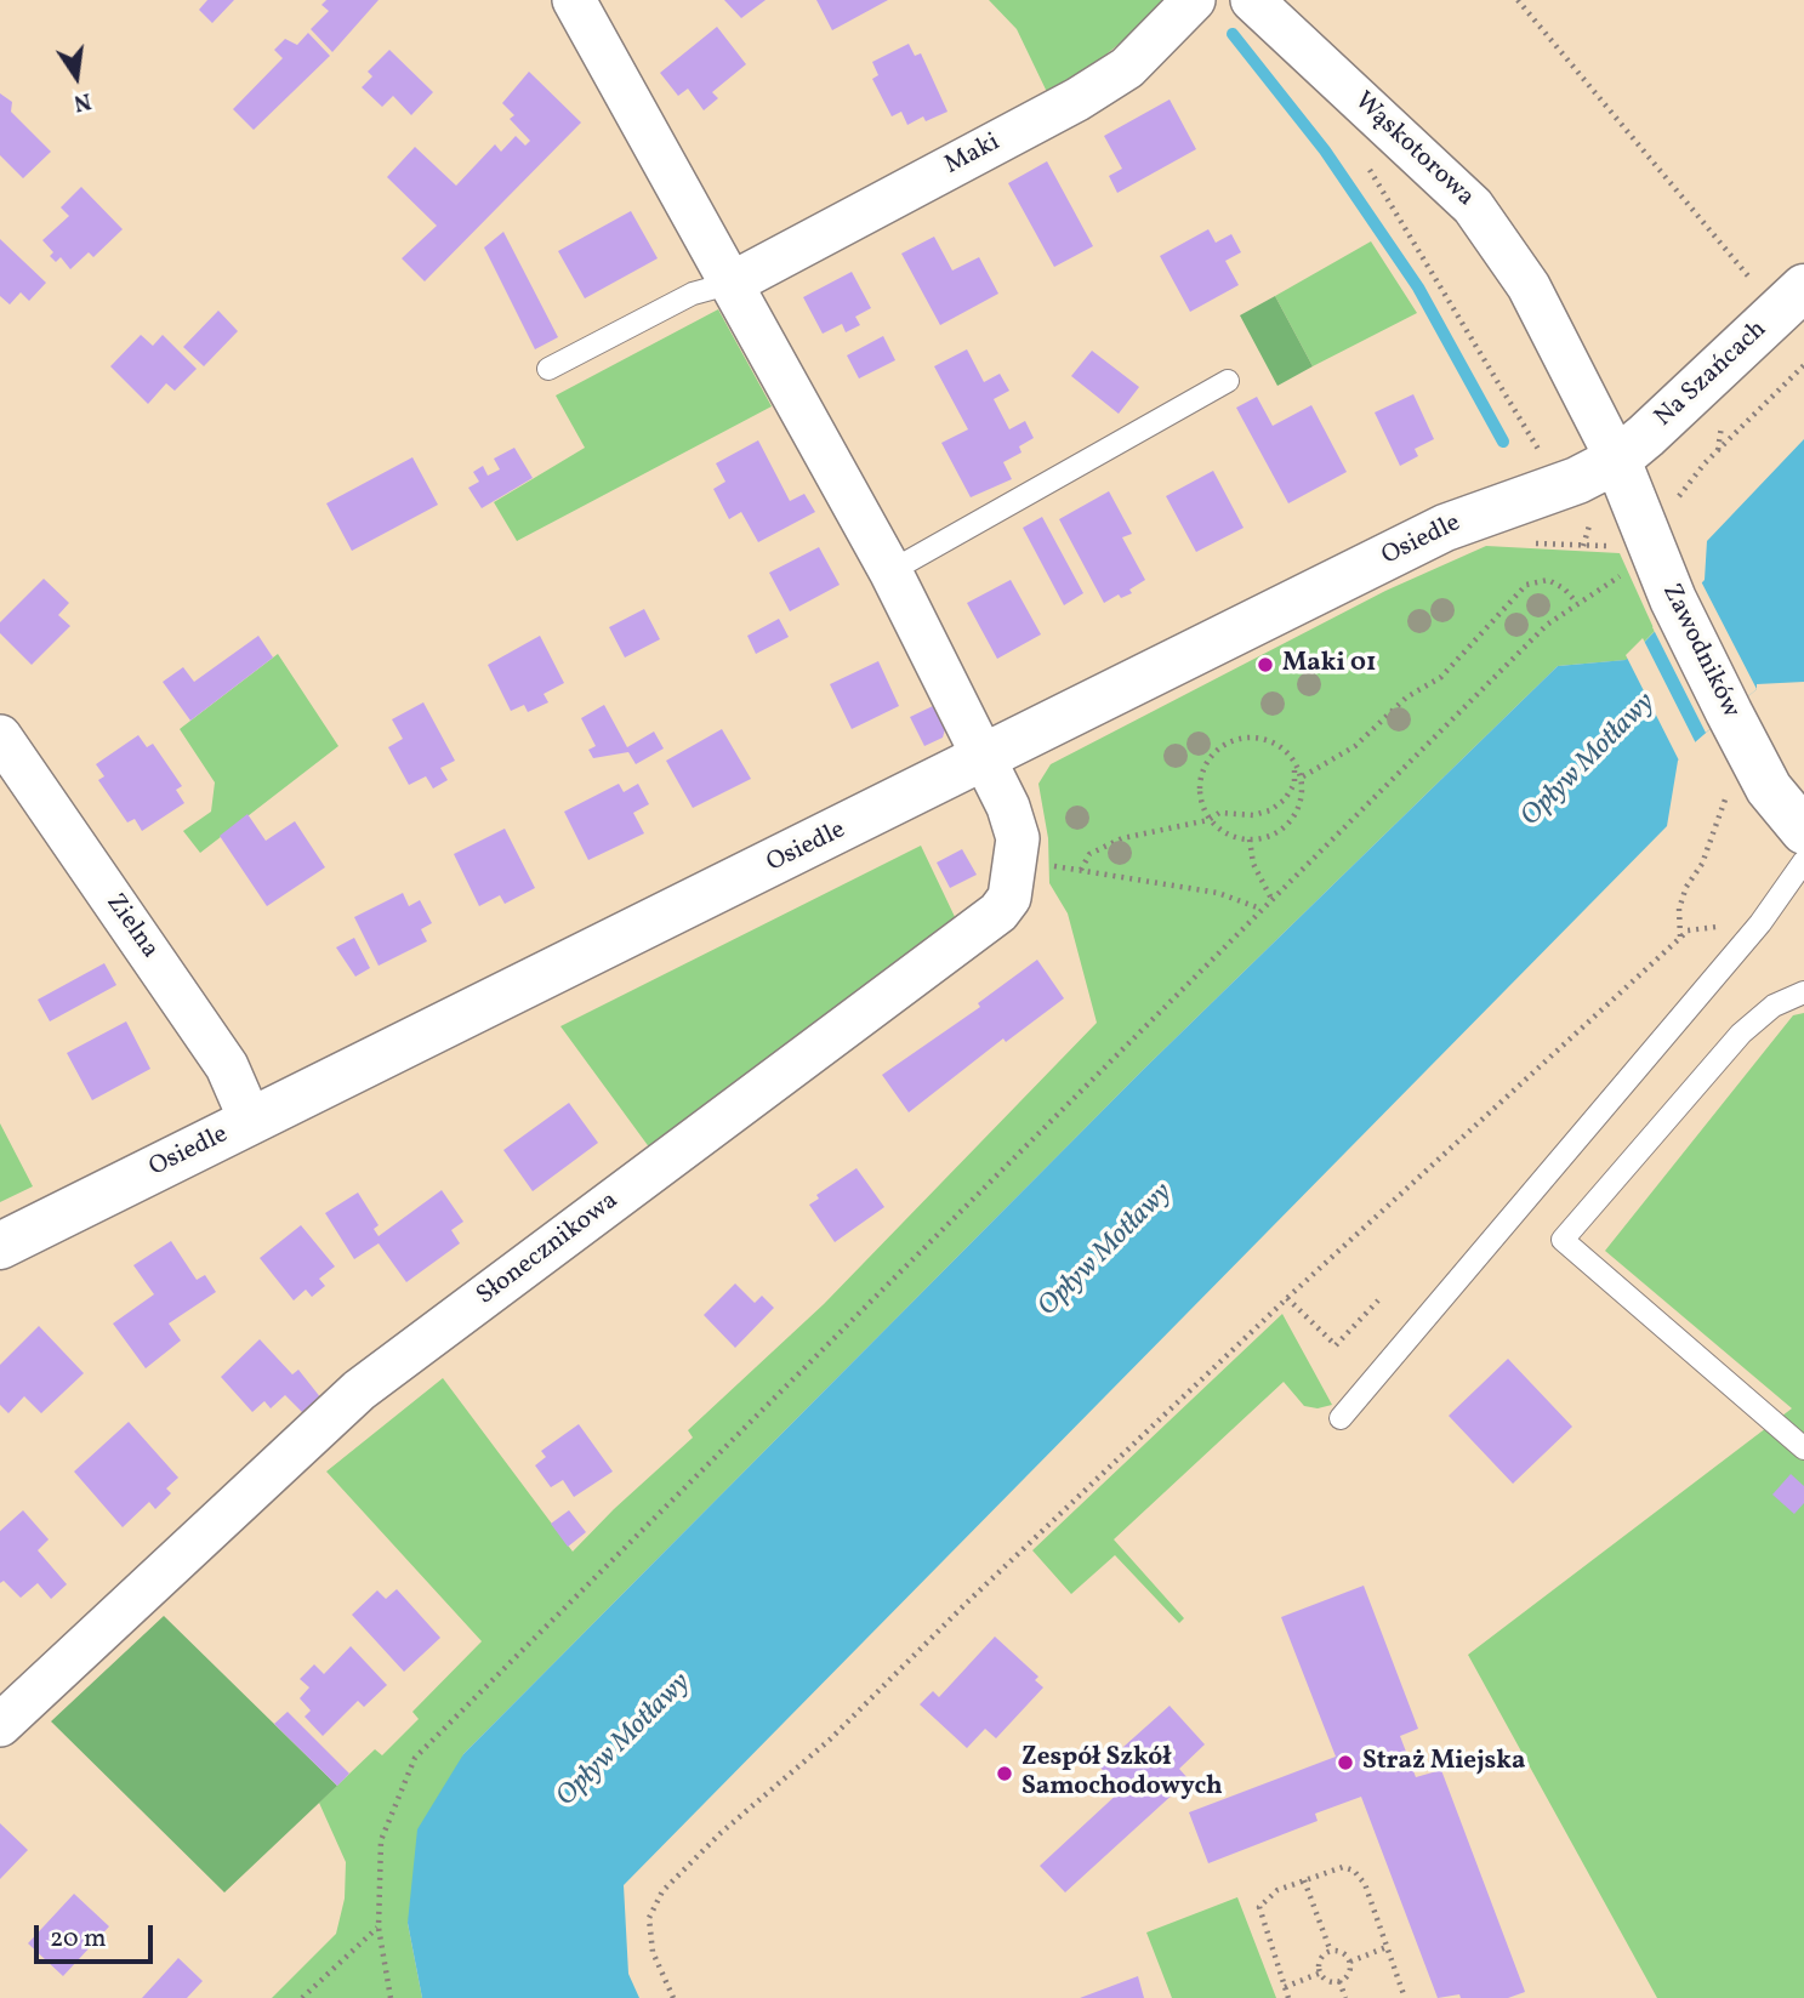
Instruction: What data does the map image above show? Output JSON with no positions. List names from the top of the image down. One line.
{"streets":{"street":["Wąskotorowa","Maki","Na Szańcach","Osiedle","Zawodników","Zielna","Słonecznikowa"]},"crossings":[["Wąskotorowa","Na Szańcach"],["Wąskotorowa","Osiedle"],["Wąskotorowa","Zawodników"],["Na Szańcach","Osiedle"],["Na Szańcach","Zawodników"],["Osiedle","Zawodników"],["Osiedle","Zielna"],["Osiedle","Słonecznikowa"]],"water":["Opływ Motławy"],"places":["Maki 01","Straż Miejska","Zespół Szkół Samochodowych"],"scale_bar":"20 m","north":"bottom"}
